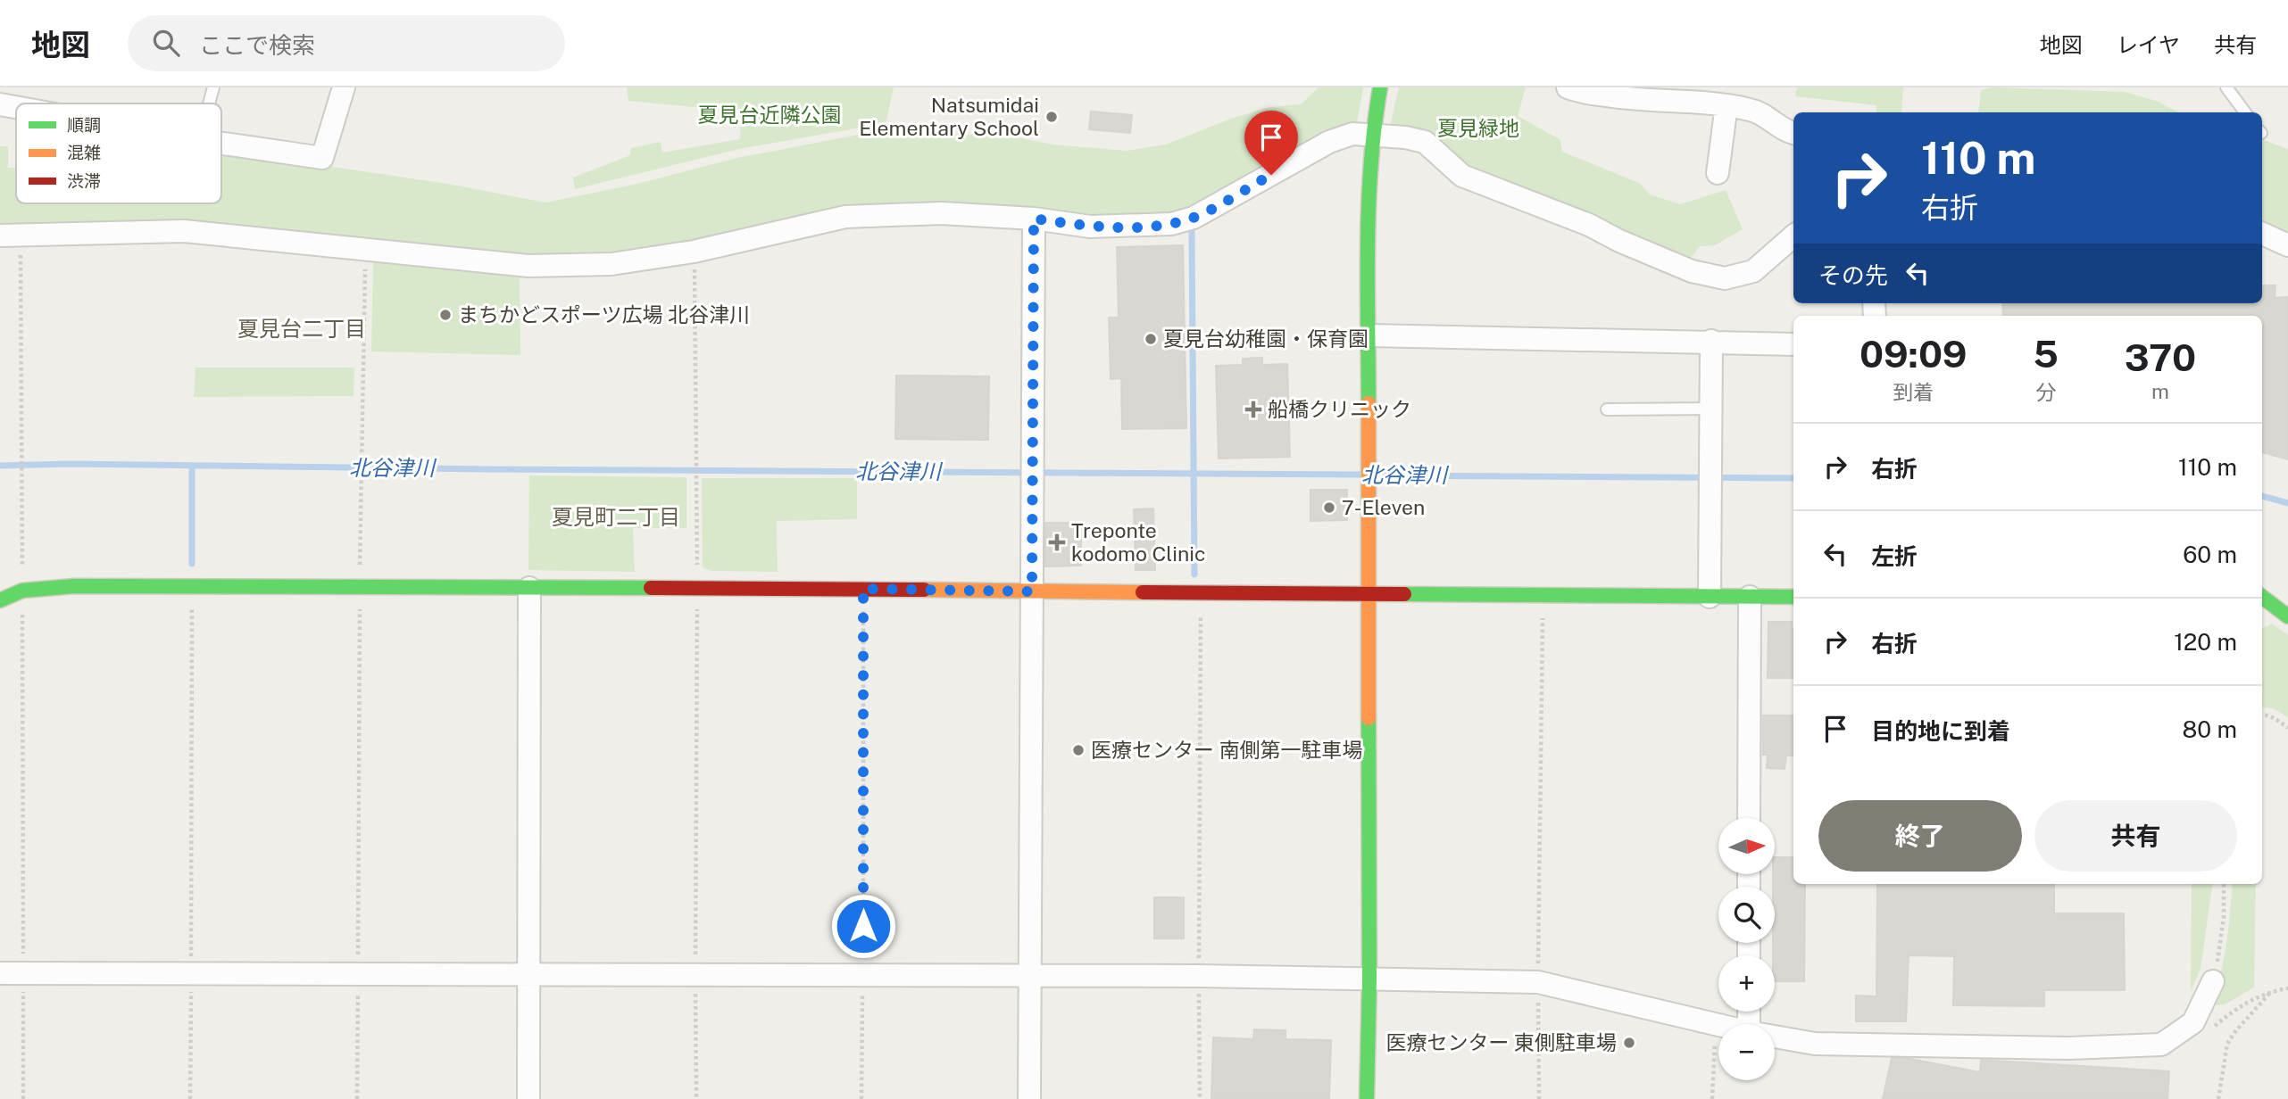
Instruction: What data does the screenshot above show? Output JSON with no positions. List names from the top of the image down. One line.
{"districts":["夏見台二丁目","夏見町二丁目"],"water":["北谷津川"],"parks":["夏見台近隣公園","夏見緑地"],"places":{"other":["Natsumidai Elementary School","まちかどスポーツ広場 北谷津川","夏見台幼稚園・保育園","7-Eleven","医療センター 南側第一駐車場","医療センター 東側駐車場"],"health":["船橋クリニック","Treponte kodomo Clinic"]},"legend":["順調","混雑","渋滞"],"north":"right","page":{"header":"地図","search":"ここで検索","nav":["地図","レイヤ","共有"],"turn":["110 m","右折"],"then":"その先","eta":["09:09","到着","5","分","370","m"],"list":[{"name":"右折","value":"110 m"},{"name":"左折","value":"60 m"},{"name":"右折","value":"120 m"},{"name":"目的地に到着","value":"80 m"}],"buttons":["終了","共有"],"map_buttons":["+","−"]}}
